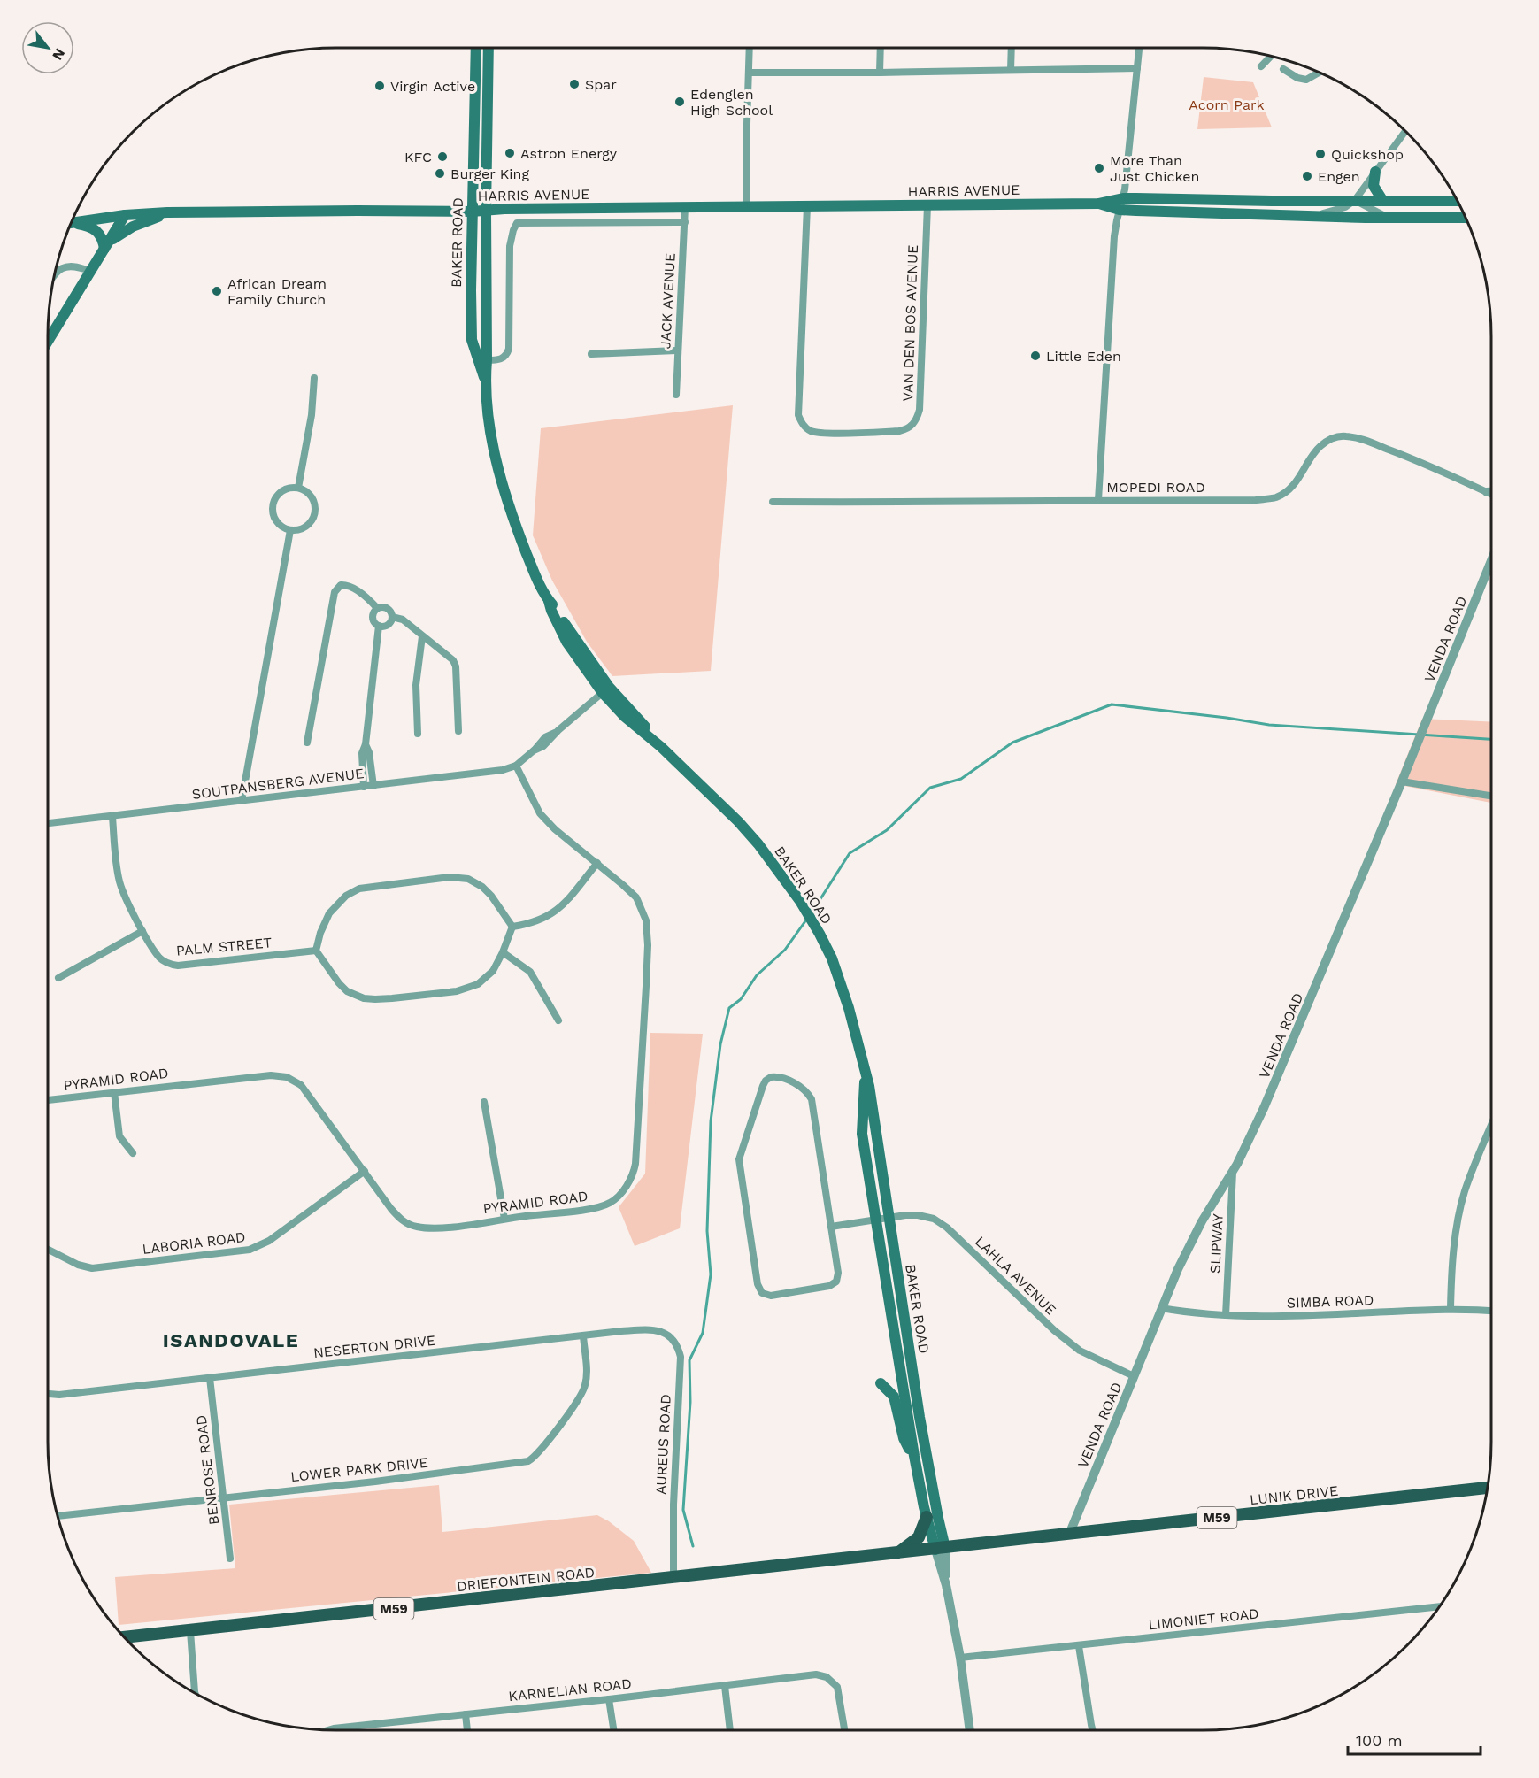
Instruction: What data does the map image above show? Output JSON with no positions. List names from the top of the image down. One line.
{"streets":{"main road":["HARRIS AVENUE","BAKER ROAD","LUNIK DRIVE","M59","DRIEFONTEIN ROAD"],"street":["JACK AVENUE","VAN DEN BOS AVENUE","MOPEDI ROAD","VENDA ROAD","SOUTPANSBERG AVENUE","PALM STREET","PYRAMID ROAD","LABORIA ROAD","SLIPWAY","LAHLA AVENUE","SIMBA ROAD","NESERTON DRIVE","AUREUS ROAD","LOWER PARK DRIVE","BENROSE ROAD","LIMONIET ROAD","KARNELIAN ROAD"]},"crossings":[["HARRIS AVENUE","BAKER ROAD"],["HARRIS AVENUE","JACK AVENUE"],["HARRIS AVENUE","VAN DEN BOS AVENUE"],["BAKER ROAD","LAHLA AVENUE"],["BAKER ROAD","LUNIK DRIVE"],["BAKER ROAD","DRIEFONTEIN ROAD"],["VENDA ROAD","SLIPWAY"],["VENDA ROAD","LAHLA AVENUE"],["VENDA ROAD","SIMBA ROAD"],["VENDA ROAD","LUNIK DRIVE"],["SOUTPANSBERG AVENUE","PALM STREET"],["SOUTPANSBERG AVENUE","PYRAMID ROAD"],["PYRAMID ROAD","LABORIA ROAD"],["SLIPWAY","SIMBA ROAD"],["NESERTON DRIVE","AUREUS ROAD"],["NESERTON DRIVE","LOWER PARK DRIVE"],["NESERTON DRIVE","BENROSE ROAD"],["AUREUS ROAD","DRIEFONTEIN ROAD"],["LOWER PARK DRIVE","BENROSE ROAD"],["LUNIK DRIVE","DRIEFONTEIN ROAD"]],"districts":["ISANDOVALE"],"parks":["Acorn Park"],"places":["Spar","Virgin Active","Edenglen High School","Astron Energy","Quickshop","KFC","More Than Just Chicken","Burger King","Engen","African Dream Family Church","Little Eden"],"scale_bar":"100 m","north":"bottom right"}
